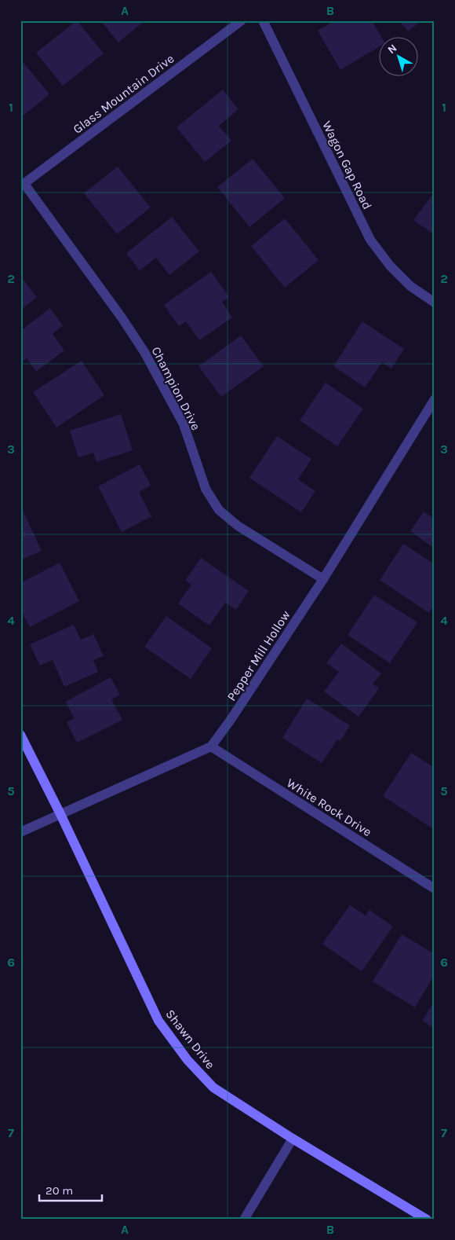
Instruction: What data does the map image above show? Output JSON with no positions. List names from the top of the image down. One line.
{"streets":{"street":["Glass Mountain Drive","Wagon Gap Road","Champion Drive","Pepper Mill Hollow","White Rock Drive","Shawn Drive"]},"crossings":[["Glass Mountain Drive","Champion Drive"],["Champion Drive","Pepper Mill Hollow"],["Pepper Mill Hollow","White Rock Drive"],["Pepper Mill Hollow","Shawn Drive"]],"scale_bar":"20 m","north":"top left","grid":{"columns":["A","B"],"rows":["1","2","3","4","5","6","7"]}}
